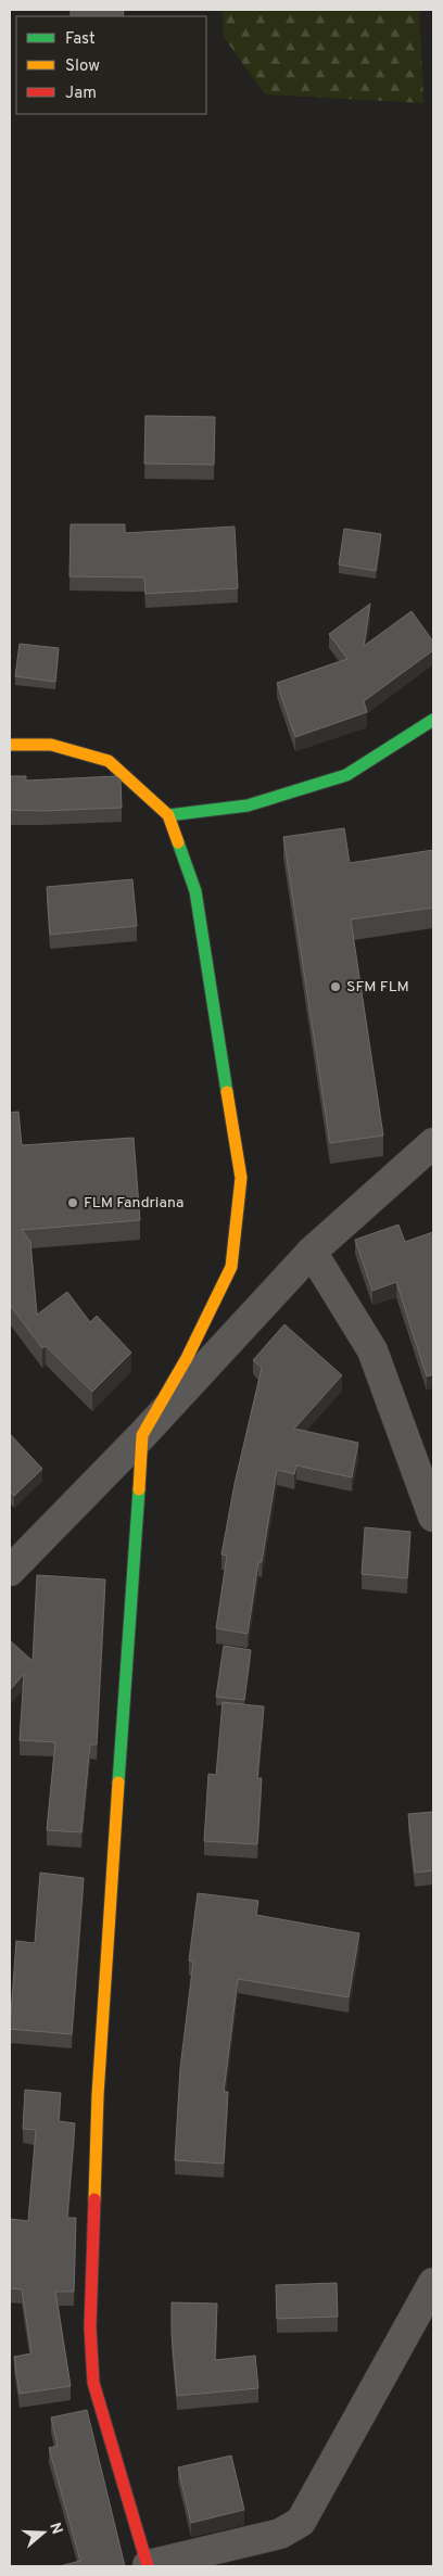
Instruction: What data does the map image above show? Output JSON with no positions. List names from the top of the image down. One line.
{"places":["SFM FLM","FLM Fandriana"],"legend":["Fast","Slow","Jam"],"north":"right"}
